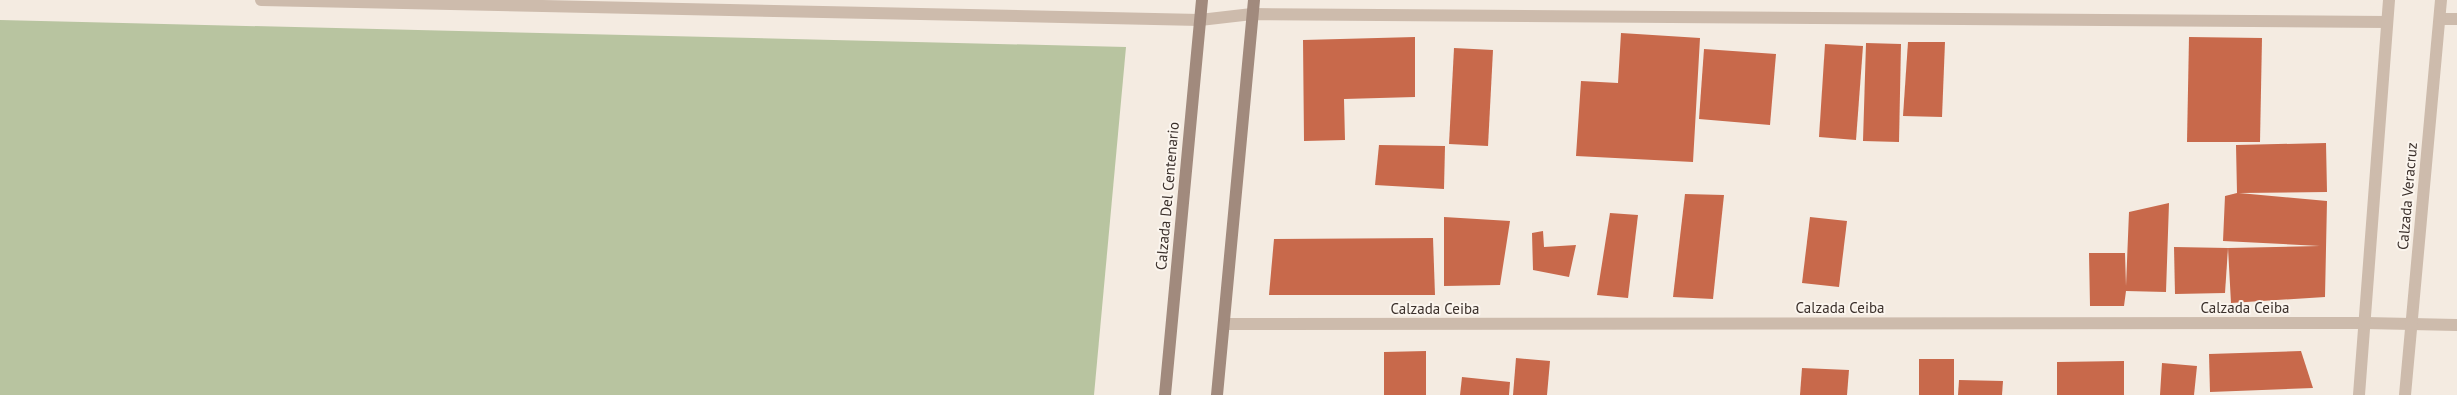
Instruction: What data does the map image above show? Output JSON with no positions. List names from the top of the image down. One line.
{"streets":{"main road":["Calzada Del Centenario"],"street":["Calzada Veracruz","Calzada Ceiba"]},"crossings":[["Calzada Veracruz","Calzada Ceiba"]]}
